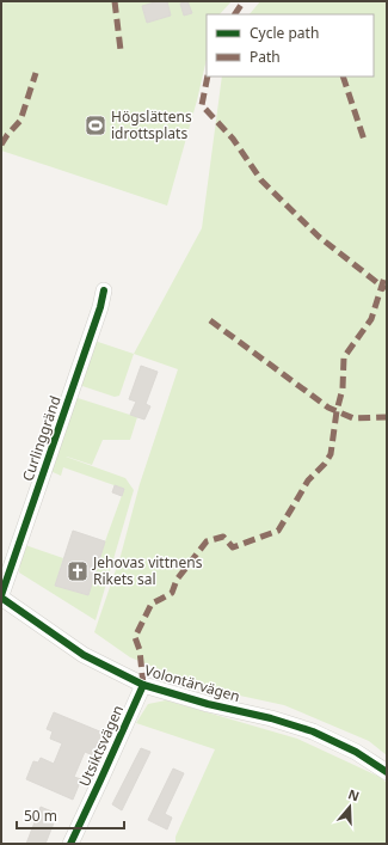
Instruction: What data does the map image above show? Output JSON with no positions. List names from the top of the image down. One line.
{"streets":{"street":["Curlinggränd","Volontärvägen","Utsiktsvägen"]},"crossings":[["Curlinggränd","Volontärvägen"],["Volontärvägen","Utsiktsvägen"]],"places":{"sports":["Högslättens idrottsplats"],"church":["Jehovas vittnens Rikets sal"]},"legend":["Cycle path","Path"],"scale_bar":"50 m","north":"top"}
